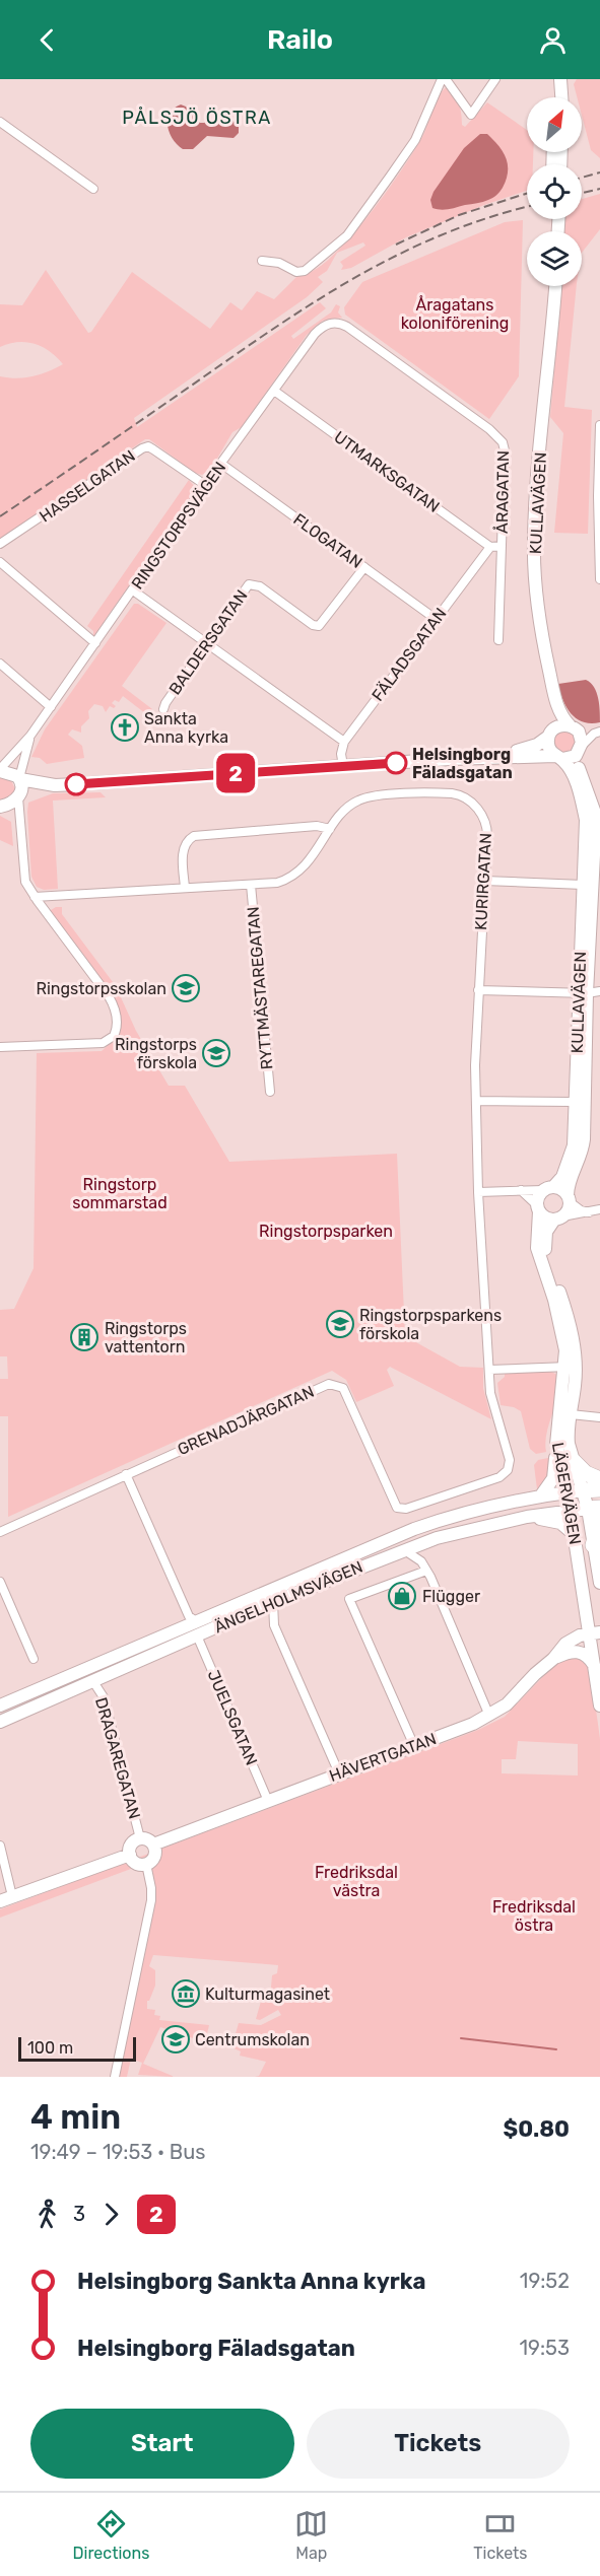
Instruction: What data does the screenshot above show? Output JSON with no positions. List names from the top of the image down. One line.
{"streets":{"street":["UTMARKSGATAN","HASSELGATAN","ÅRAGATAN","KULLAVÄGEN","RINGSTORPSVÄGEN","FLOGATAN","BALDERSGATAN","FÄLADSGATAN","KURIRGATAN","RYTTMÄSTAREGATAN","GRENADJÄRGATAN","LÄGERVÄGEN","ÄNGELHOLMSVÄGEN","JUELSGATAN","HÄVERTGATAN","DRAGAREGATAN"]},"crossings":[["UTMARKSGATAN","RINGSTORPSVÄGEN"],["UTMARKSGATAN","FÄLADSGATAN"],["HASSELGATAN","RINGSTORPSVÄGEN"],["ÅRAGATAN","RINGSTORPSVÄGEN"],["RINGSTORPSVÄGEN","FLOGATAN"],["FLOGATAN","BALDERSGATAN"],["FLOGATAN","FÄLADSGATAN"],["KURIRGATAN","RYTTMÄSTAREGATAN"],["KURIRGATAN","GRENADJÄRGATAN"],["LÄGERVÄGEN","ÄNGELHOLMSVÄGEN"],["LÄGERVÄGEN","HÄVERTGATAN"],["ÄNGELHOLMSVÄGEN","JUELSGATAN"],["ÄNGELHOLMSVÄGEN","DRAGAREGATAN"],["JUELSGATAN","HÄVERTGATAN"],["HÄVERTGATAN","DRAGAREGATAN"]],"districts":["PÅLSJÖ ÖSTRA"],"parks":["Åragatans koloniförening","Ringstorp sommarstad","Ringstorpsparken","Fredriksdal västra","Fredriksdal östra"],"places":{"church":["Sankta Anna kyrka"],"other":["Helsingborg Fäladsgatan"],"school or university":["Ringstorpsskolan","Ringstorps förskola","Ringstorpsparkens förskola","Centrumskolan"],"building":["Ringstorps vattentorn"],"shop":["Flügger"],"museum":["Kulturmagasinet"]},"lines":["bus line 2"],"scale_bar":"100 m","north":"top right","page":{"header":"Railo","on_map":"2","scale":"100 m","heading":["4 min","19:49 – 19:53 · Bus","$0.80"],"legs":["3","2"],"list":[{"name":"Helsingborg Sankta Anna kyrka","value":"19:52"},{"name":"Helsingborg Fäladsgatan","value":"19:53"}],"buttons":["Start","Tickets"],"tabs":["Directions","Map","Tickets"]}}
